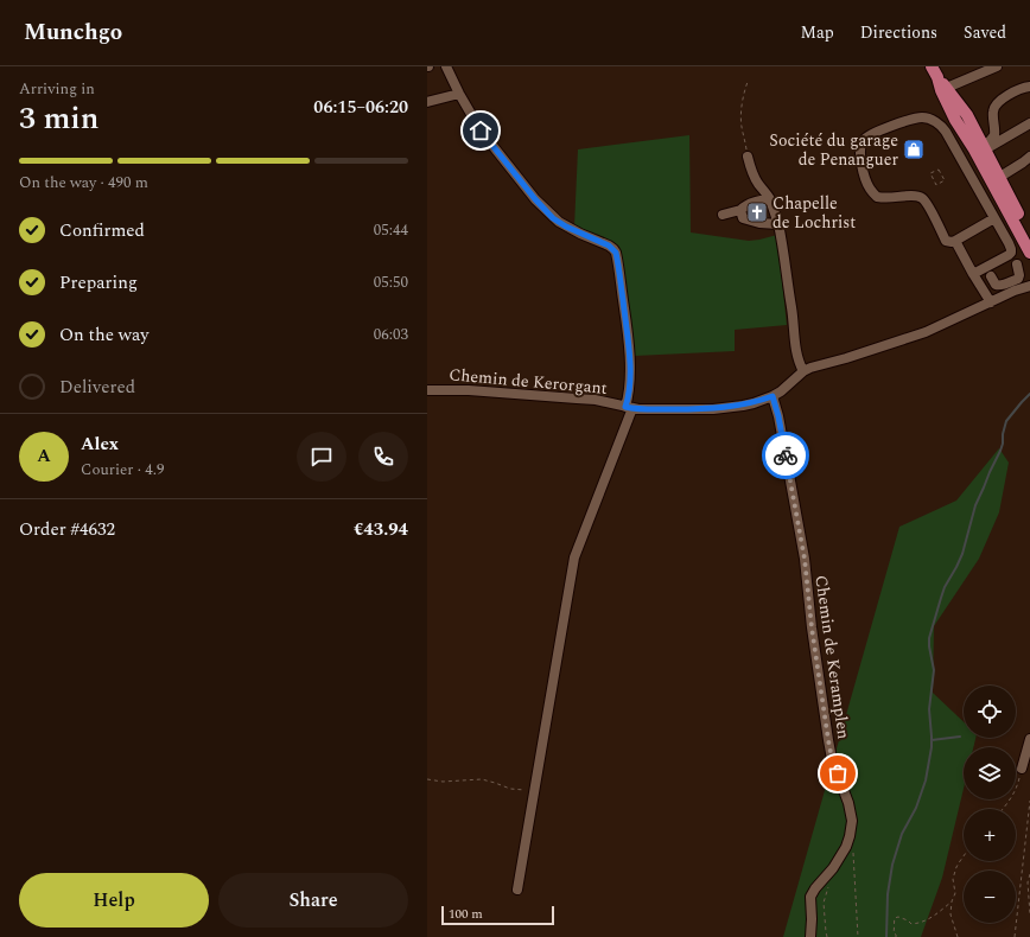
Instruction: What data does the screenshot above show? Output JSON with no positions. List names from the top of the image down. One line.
{"streets":{"street":["Chemin de Kerorgant","Chemin de Keramplen"]},"crossings":[["Chemin de Kerorgant","Chemin de Keramplen"]],"places":{"shop":["Société du garage de Penanguer"],"church":["Chapelle de Lochrist"]},"scale_bar":"100 m","page":{"header":"Munchgo","nav":["Map","Directions","Saved"],"heading":["3 min","Arriving in","06:15–06:20"],"panel":["Alex","Courier · 4.9","Order #4632","€43.94"],"bar":"On the way · 490 m","list":[["Confirmed","05:44"],["Preparing","05:50"],["On the way","06:03"],"Delivered"],"round":"A","map_buttons":["+","−"],"buttons":["Help","Share"],"scale":"100 m"}}
